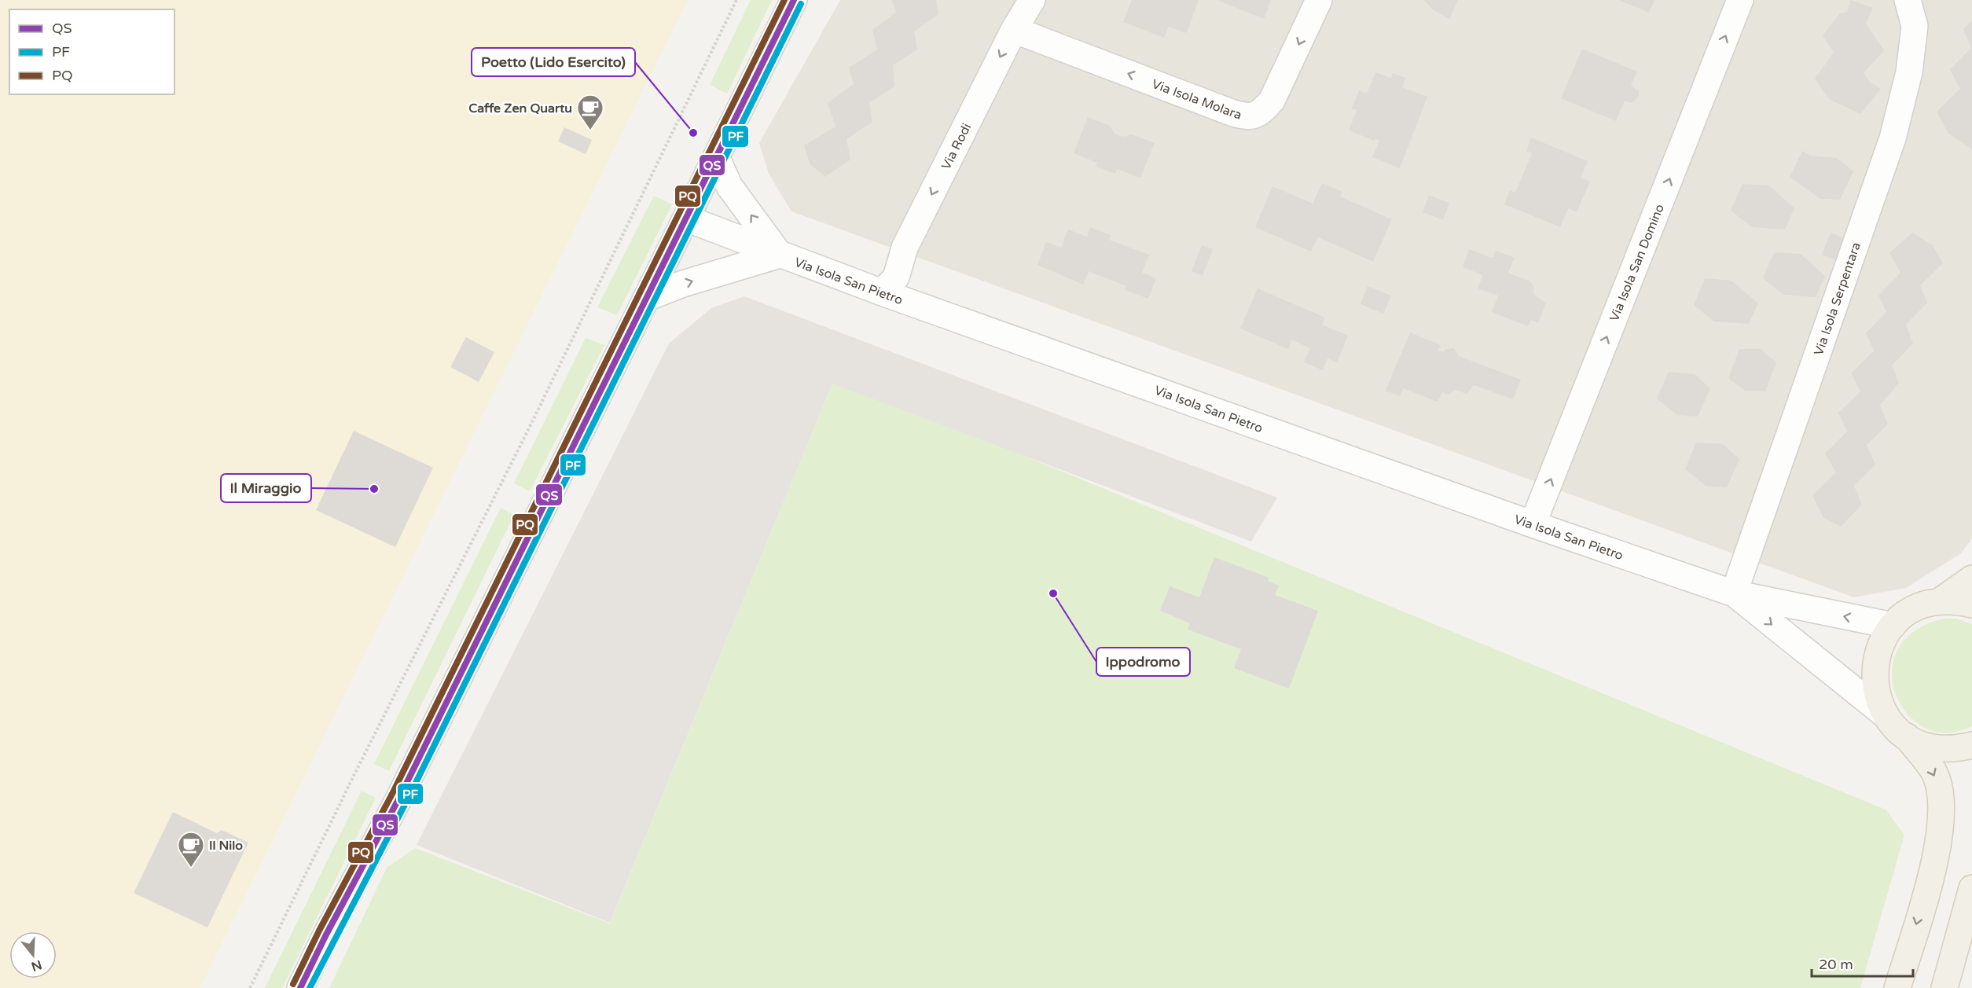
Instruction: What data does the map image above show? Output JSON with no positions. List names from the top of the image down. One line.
{"streets":{"street":["Via Isola Molara","Via Rodi","Via Isola San Domino","Via Isola San Pietro","Via Isola Serpentara"]},"crossings":[["Via Isola Molara","Via Rodi"],["Via Rodi","Via Isola San Pietro"],["Via Isola San Domino","Via Isola San Pietro"],["Via Isola San Pietro","Via Isola Serpentara"]],"one_way":["Via Isola San Domino"],"places":{"cafe":["Caffe Zen Quartu","Il Nilo"],"other":["Poetto (Lido Esercito)","Il Miraggio","Ippodromo"]},"lines":["transit line QS","transit line PQ","transit line PF"],"legend":["QS","PF","PQ"],"scale_bar":"20 m","north":"bottom"}
